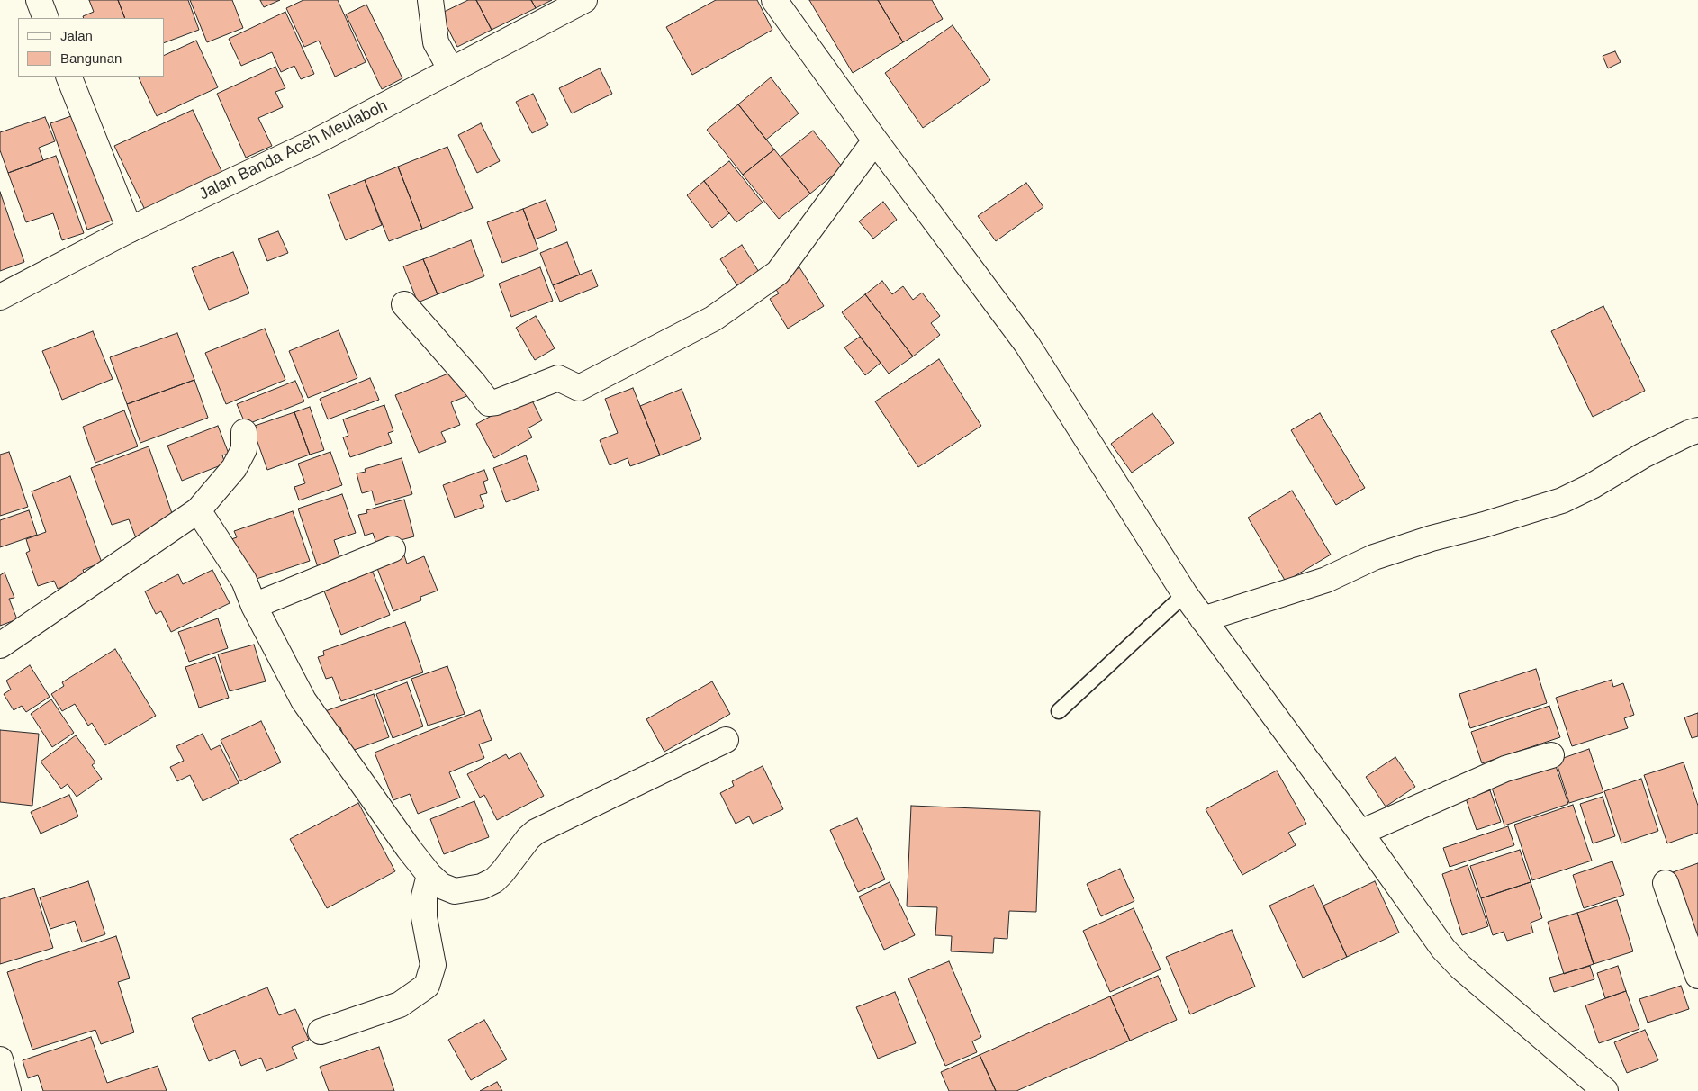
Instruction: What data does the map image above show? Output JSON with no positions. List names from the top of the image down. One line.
{"streets":{"main road":["Jalan Banda Aceh Meulaboh"]},"legend":["Jalan","Bangunan"]}
